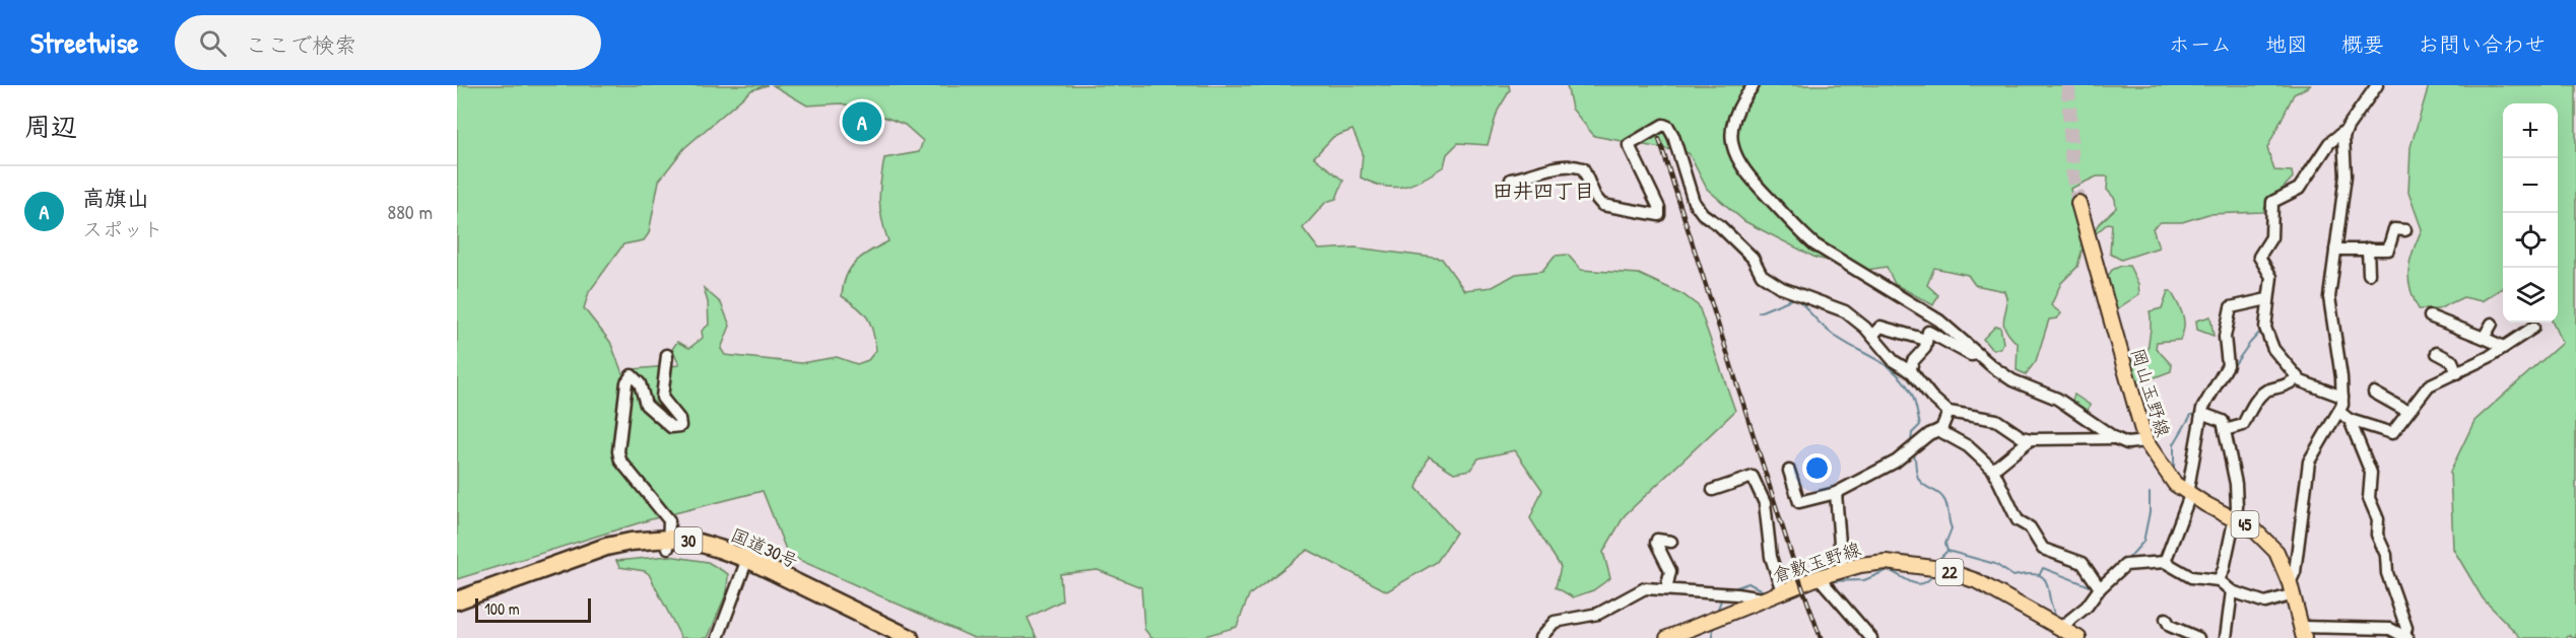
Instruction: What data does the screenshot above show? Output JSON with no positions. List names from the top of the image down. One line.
{"streets":{"highway":["30","国道30号"],"main road":["岡山玉野線","45","倉敷玉野線","22"]},"districts":["田井四丁目"],"scale_bar":"100 m","page":{"header":"Streetwise","search":"ここで検索","nav":["ホーム","地図","概要","お問い合わせ"],"heading":"周辺","pins":"A","map_buttons":["+","−"],"list":[{"mark":"A","name":"高旗山","note":"スポット","value":"880 m"}],"scale":"100 m"}}
